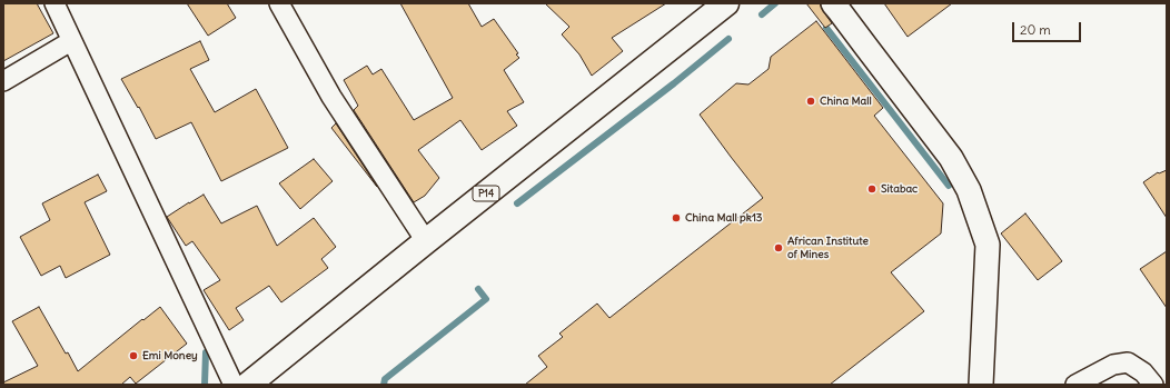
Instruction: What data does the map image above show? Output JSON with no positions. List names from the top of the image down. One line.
{"streets":{"main road":["P14"]},"places":["China Mall","Sitabac","China Mall pk13","African Institute of Mines","Emi Money"],"scale_bar":"20 m"}
